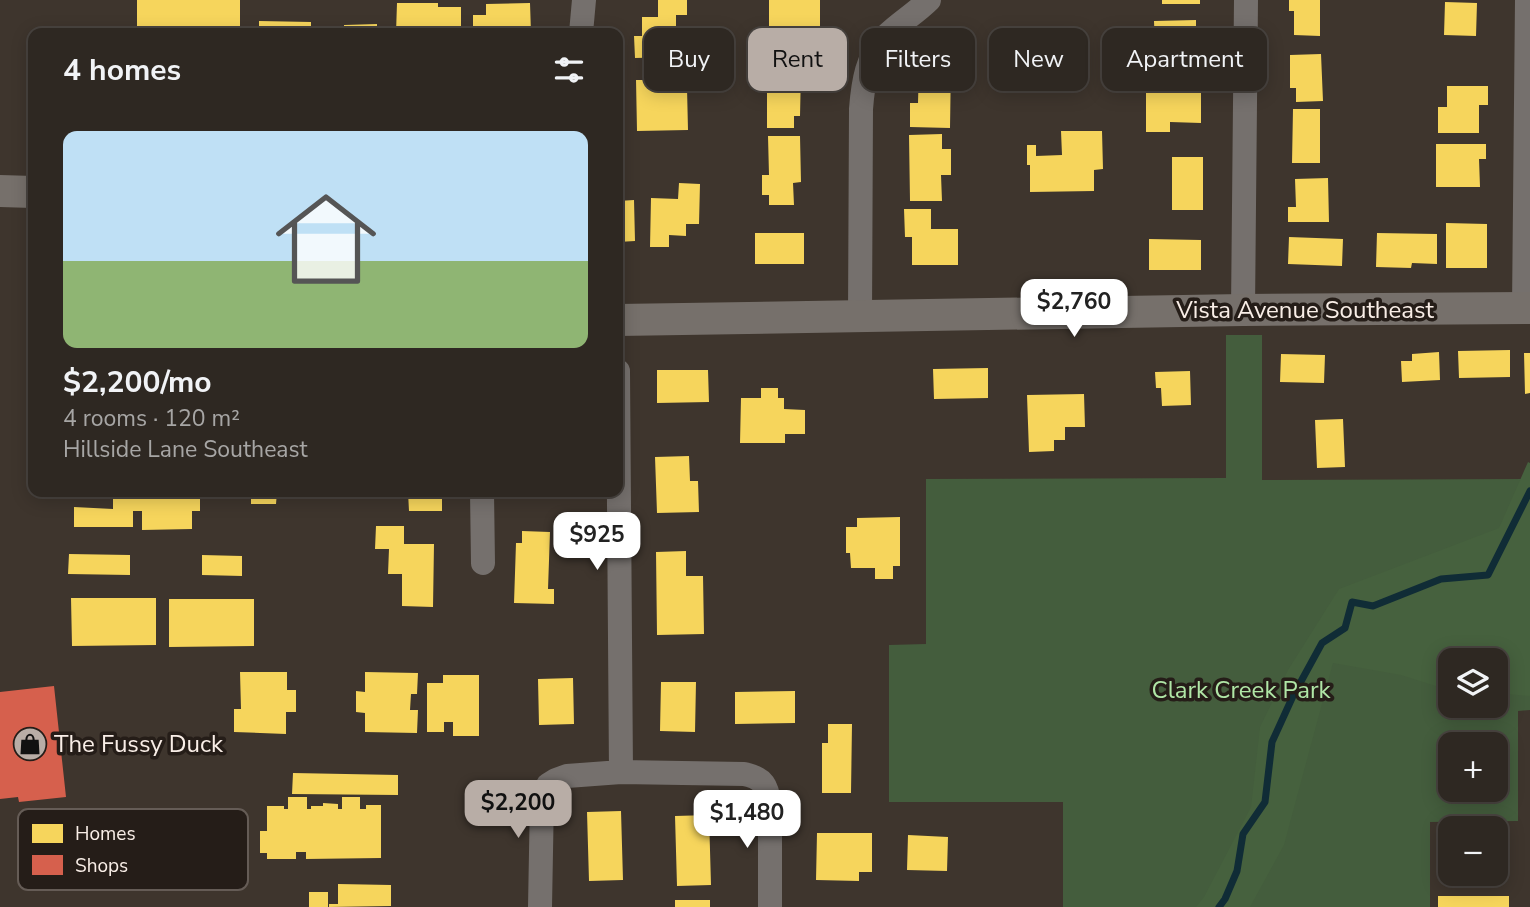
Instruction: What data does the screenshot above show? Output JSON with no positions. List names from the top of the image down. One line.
{"streets":{"main road":["Vista Avenue Southeast"]},"parks":["Clark Creek Park"],"places":{"shop":["The Fussy Duck"]},"legend":["Homes","Shops"],"page":{"chip":["Buy","Rent","Filters","New","Apartment"],"heading":"4 homes","list":[{"name":"$2,200/mo","note":"4 rooms · 120 m² · Hillside Lane Southeast"}],"price":["$2,760","$925","$2,200","$1,480"],"map_buttons":["+","−"]}}
